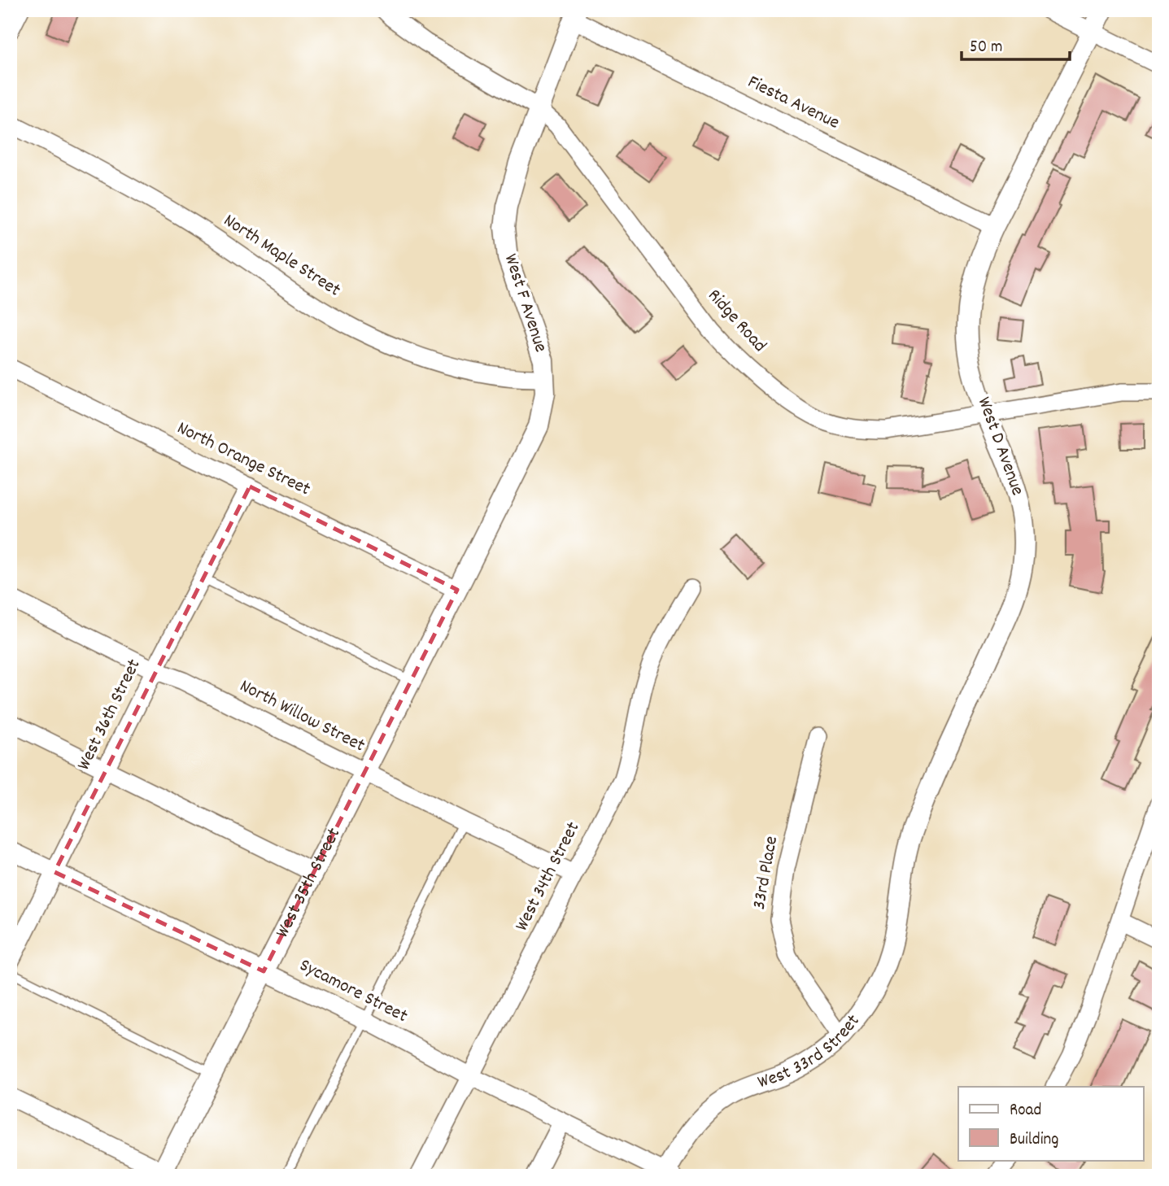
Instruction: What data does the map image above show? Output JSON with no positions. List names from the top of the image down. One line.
{"streets":{"street":["Fiesta Avenue","North Maple Street","West F Avenue","Ridge Road","West D Avenue","North Orange Street","West 36th Street","North Willow Street","33rd Place","West 34th Street","West 35th Street","Sycamore Street","West 33rd Street"]},"crossings":[["Fiesta Avenue","West F Avenue"],["Fiesta Avenue","West D Avenue"],["North Maple Street","West F Avenue"],["West F Avenue","Ridge Road"],["West F Avenue","North Orange Street"],["West F Avenue","West 35th Street"],["Ridge Road","West D Avenue"],["West D Avenue","West 33rd Street"],["North Orange Street","West 36th Street"],["North Orange Street","West 35th Street"],["West 36th Street","North Willow Street"],["West 36th Street","Sycamore Street"],["North Willow Street","West 34th Street"],["North Willow Street","West 35th Street"],["33rd Place","West 33rd Street"],["West 34th Street","Sycamore Street"],["West 35th Street","Sycamore Street"],["Sycamore Street","West 33rd Street"]],"legend":["Road","Building"],"scale_bar":"50 m"}
